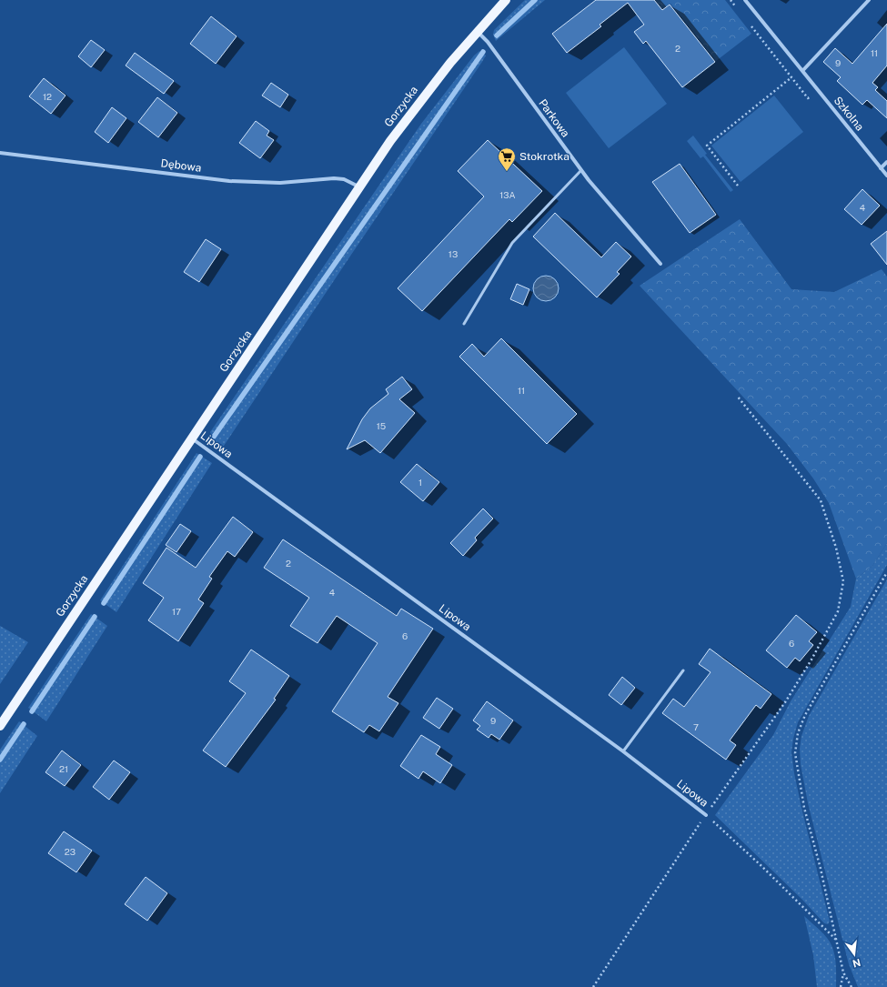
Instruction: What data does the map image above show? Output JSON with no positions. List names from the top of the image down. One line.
{"streets":{"main road":["Gorzycka"],"street":["Szkolna","Parkowa","Dębowa","Lipowa"]},"crossings":[["Gorzycka","Parkowa"],["Gorzycka","Dębowa"],["Gorzycka","Lipowa"]],"places":{"supermarket":["Stokrotka"]},"house_numbers":["2","11","9","12","13A","4","13","11","15","1","2","4","17","6","6","9","7","21","23"],"north":"bottom"}
